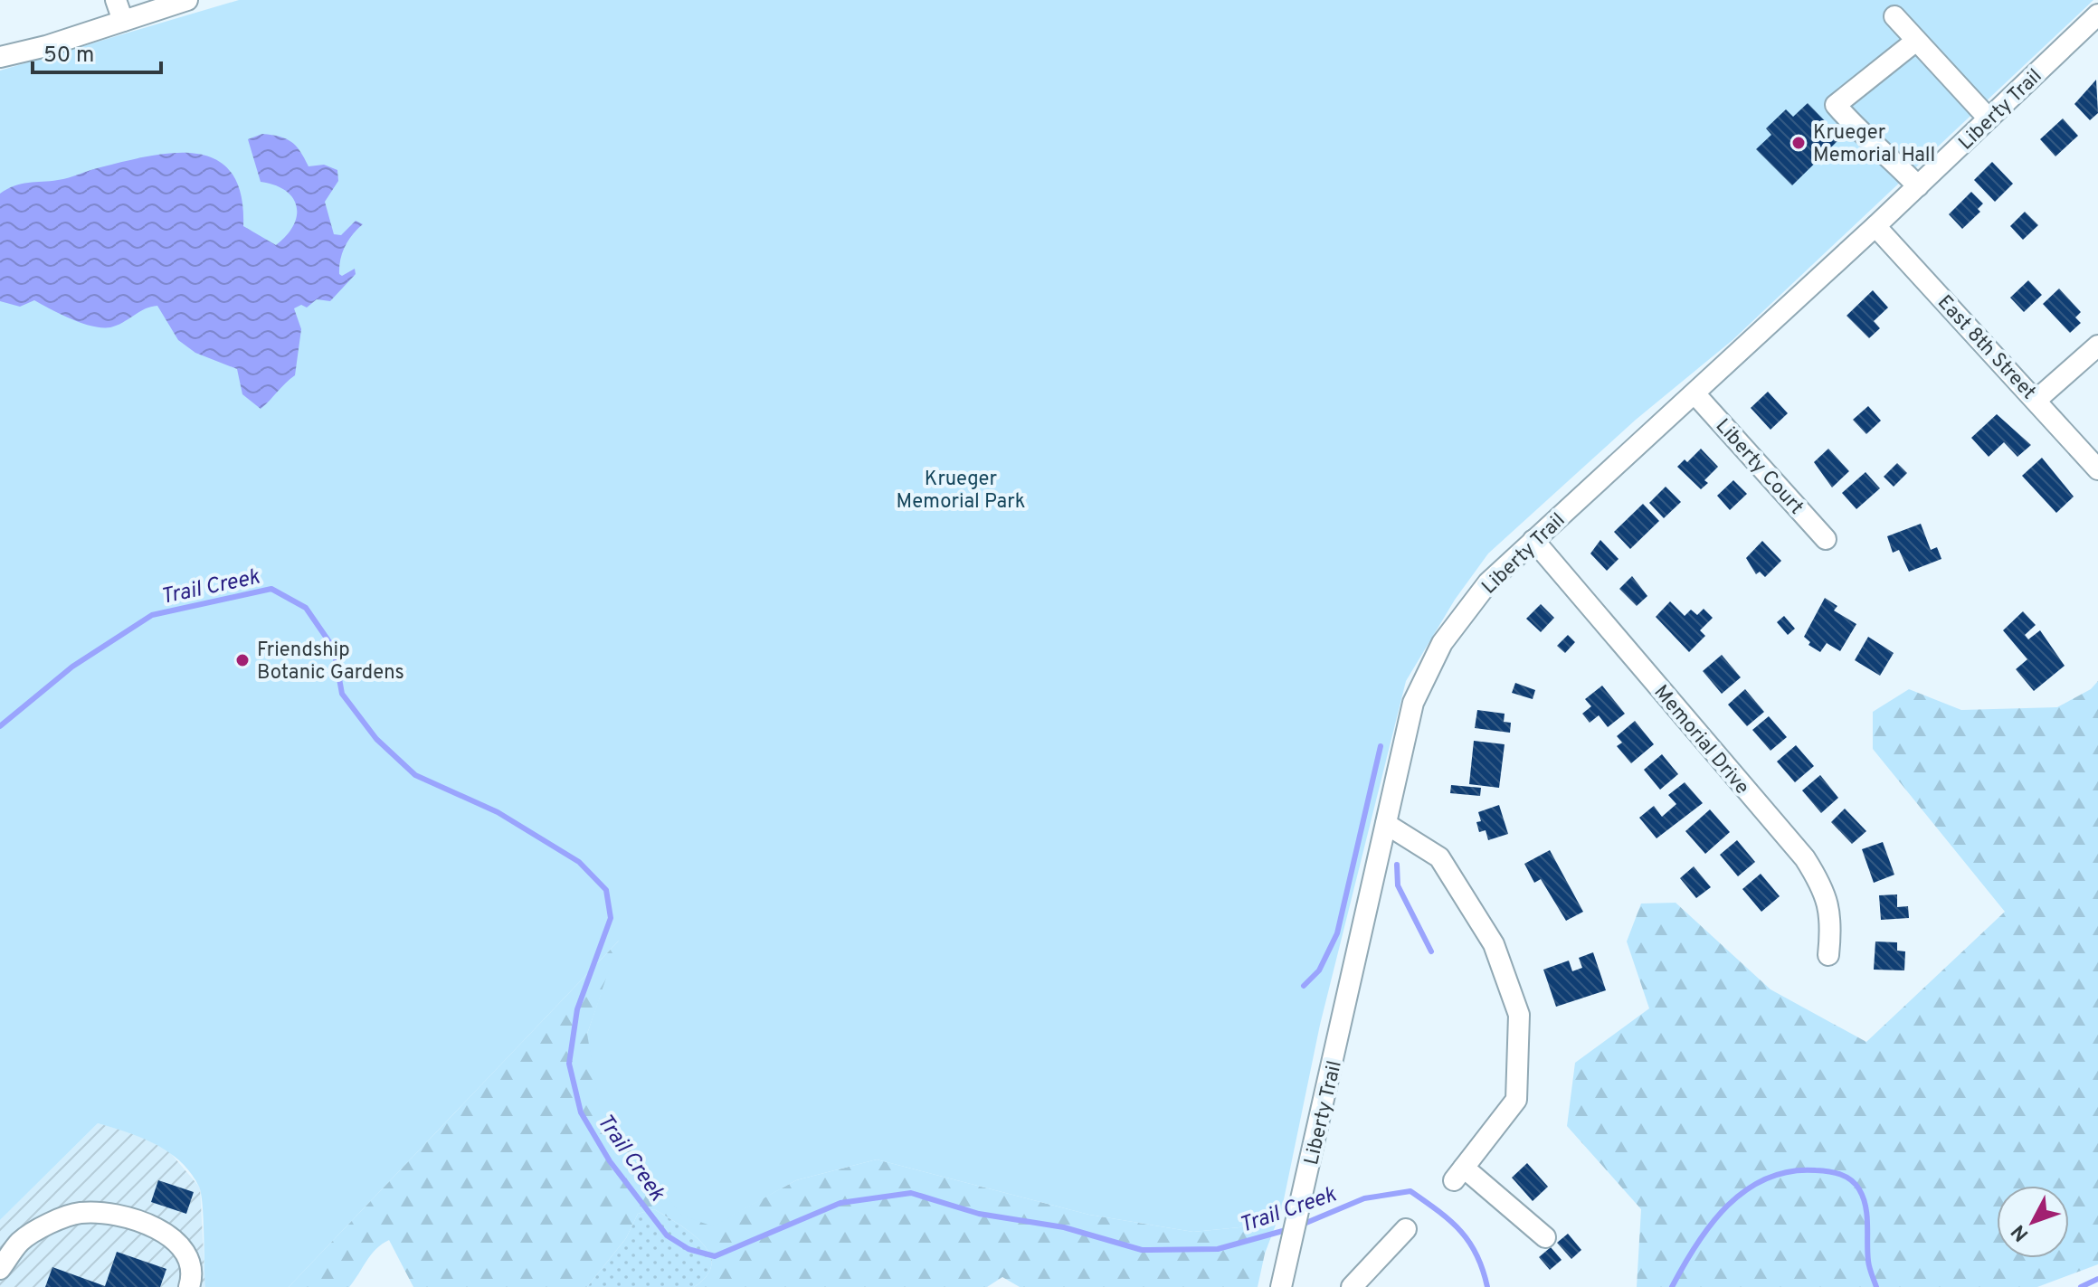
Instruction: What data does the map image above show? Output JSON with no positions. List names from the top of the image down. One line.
{"streets":{"street":["Liberty Trail","East 8th Street","Liberty Court","Memorial Drive"]},"crossings":[["Liberty Trail","East 8th Street"],["Liberty Trail","Liberty Court"],["Liberty Trail","Memorial Drive"]],"water":["Trail Creek"],"parks":["Krueger Memorial Park"],"places":["Krueger Memorial Hall","Friendship Botanic Gardens"],"scale_bar":"50 m","north":"bottom left"}
